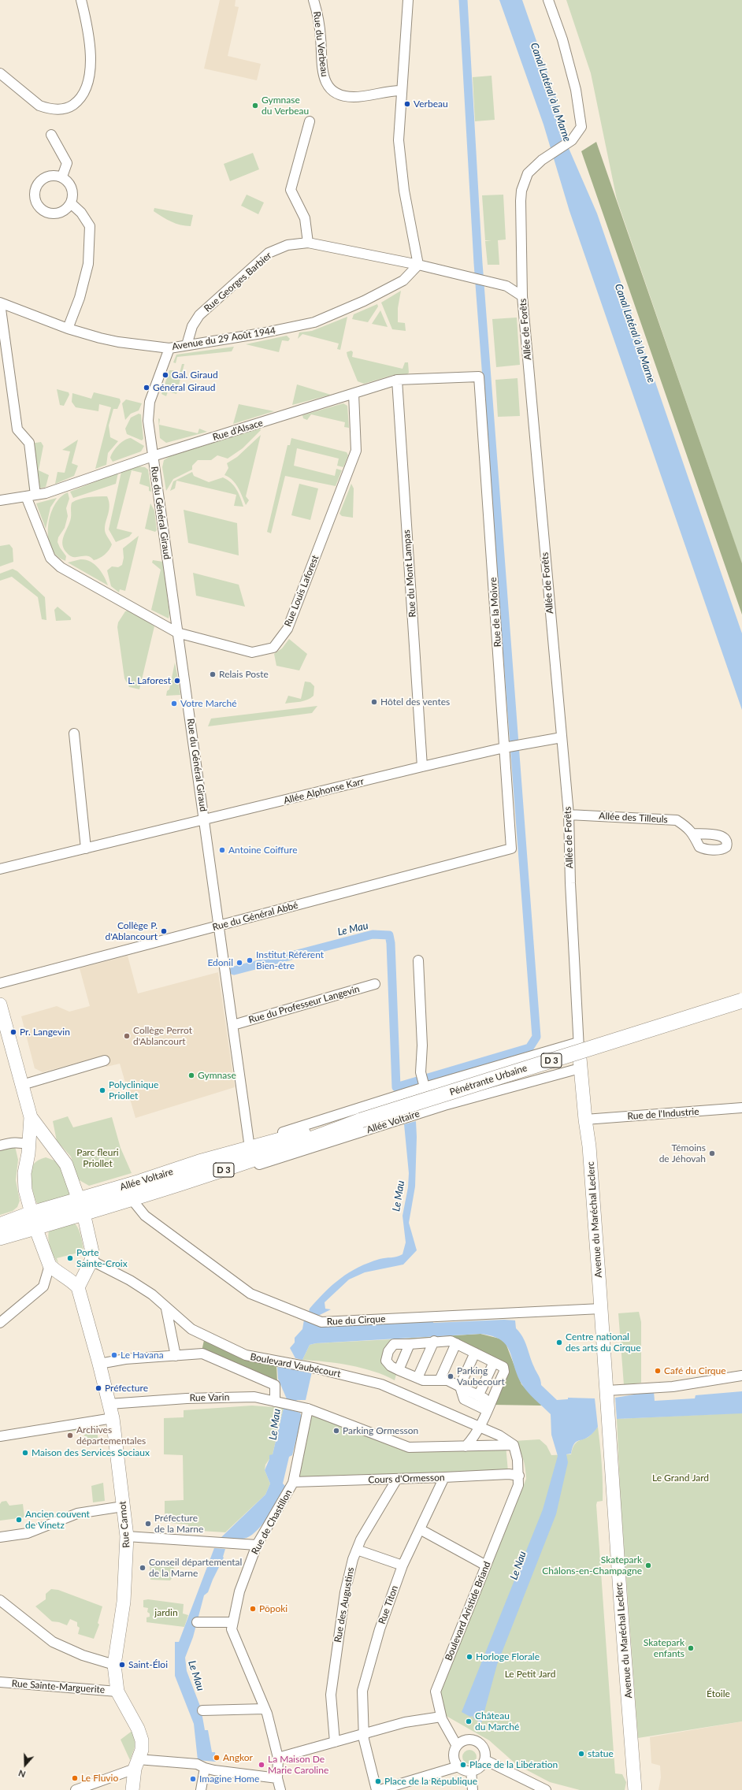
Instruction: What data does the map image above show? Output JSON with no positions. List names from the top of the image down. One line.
{"streets":{"main road":["D 3","Pénétrante Urbaine","Allée Voltaire","Avenue du Maréchal Leclerc","Rue Carnot"],"street":["Rue du Verbeau","Rue Georges Barbier","Allée de Forêts","Avenue du 29 Août 1944","Rue d'Alsace","Rue du Général Giraud","Rue du Mont Lampas","Rue Louis Laforest","Rue de la Moivre","Allée Alphonse Karr","Allée des Tilleuls","Rue du Général Abbé","Rue du Professeur Langevin","Rue de l'Industrie","Rue du Cirque","Boulevard Vaubécourt","Rue Varin","Cours d'Ormesson","Rue de Chastillon","Rue des Augustins","Rue Titon","Boulevard Aristide Briand","Rue Sainte-Marguerite"]},"crossings":[["Rue Georges Barbier","Allée de Forêts"],["Rue Georges Barbier","Avenue du 29 Août 1944"],["Allée de Forêts","Allée Alphonse Karr"],["Allée de Forêts","Allée des Tilleuls"],["Allée de Forêts","Allée Voltaire"],["Allée de Forêts","Avenue du Maréchal Leclerc"],["Avenue du 29 Août 1944","Rue du Général Giraud"],["Rue d'Alsace","Rue du Général Giraud"],["Rue d'Alsace","Rue du Mont Lampas"],["Rue d'Alsace","Rue Louis Laforest"],["Rue d'Alsace","Rue de la Moivre"],["Rue du Général Giraud","Rue Louis Laforest"],["Rue du Général Giraud","Allée Alphonse Karr"],["Rue du Général Giraud","Rue du Général Abbé"],["Rue du Général Giraud","Rue du Professeur Langevin"],["Rue du Général Giraud","Allée Voltaire"],["Rue du Mont Lampas","Allée Alphonse Karr"],["Rue de la Moivre","Allée Alphonse Karr"],["Rue de la Moivre","Rue du Général Abbé"],["D 3","Allée Voltaire"],["Pénétrante Urbaine","Allée Voltaire"],["Rue de l'Industrie","Avenue du Maréchal Leclerc"],["Allée Voltaire","Avenue du Maréchal Leclerc"],["Allée Voltaire","Rue du Cirque"],["Avenue du Maréchal Leclerc","Rue du Cirque"],["Rue Varin","Rue de Chastillon"],["Rue Varin","Rue Carnot"],["Cours d'Ormesson","Rue de Chastillon"],["Cours d'Ormesson","Rue des Augustins"],["Cours d'Ormesson","Rue Titon"],["Cours d'Ormesson","Boulevard Aristide Briand"],["Rue Carnot","Rue Sainte-Marguerite"]],"water":["Canal Latéral à la Marne","Le Mau","Le Nau"],"parks":["Parc fleuri Priollet","Le Grand Jard","jardin","Le Petit Jard","Étoile"],"places":["Verbeau","Gymnase du Verbeau","Gal. Giraud","Général Giraud","Relais Poste","L. Laforest","Hôtel des ventes","Votre Marché","Antoine Coiffure","Collège P. d'Ablancourt","Institut Référent Bien-être","Edonil","Pr. Langevin","Collège Perrot d'Ablancourt","Gymnase","Polyclinique Priollet","Témoins de Jéhovah","Porte Sainte-Croix","Centre national des arts du Cirque","Le Havana","Café du Cirque","Parking Vaubecourt","Préfecture","Parking Ormesson","Archives départementales","Maison des Services Sociaux","Ancien couvent de Vinetz","Préfecture de la Marne","Skatepark Châlons-en-Champagne","Conseil départemental de la Marne","Pōpoki","Skatepark enfants","Horloge Florale","Saint-Éloi","Château du Marché","statue","Angkor","La Maison De Marie Caroline","Place de la Libération","Le Fluvio","Imagine Home","Place de la République"],"north":"bottom"}
